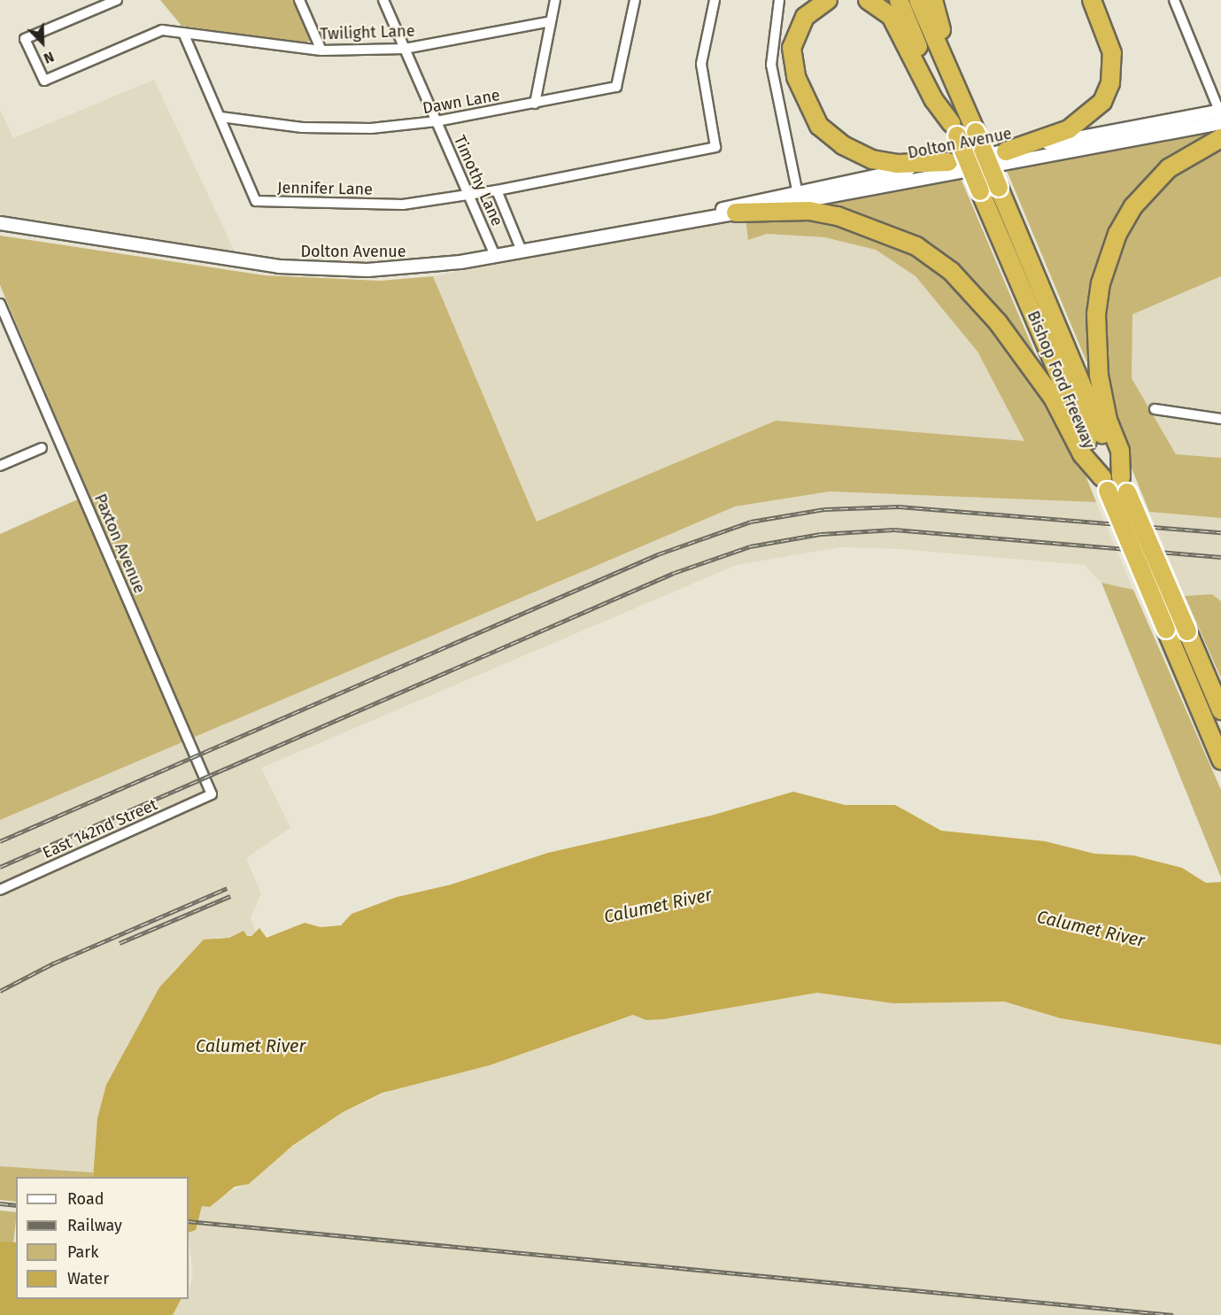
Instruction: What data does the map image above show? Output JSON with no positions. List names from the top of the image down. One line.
{"streets":{"highway":["Bishop Ford Freeway"],"street":["Twilight Lane","Dawn Lane","Dolton Avenue","Timothy Lane","Jennifer Lane","Paxton Avenue","East 142nd Street"]},"crossings":[["Twilight Lane","Timothy Lane"],["Twilight Lane","Jennifer Lane"],["Dawn Lane","Timothy Lane"],["Dawn Lane","Jennifer Lane"],["Dolton Avenue","Timothy Lane"],["Timothy Lane","Jennifer Lane"],["Paxton Avenue","East 142nd Street"]],"water":["Calumet River"],"legend":["Road","Railway","Park","Water"],"north":"bottom right"}
